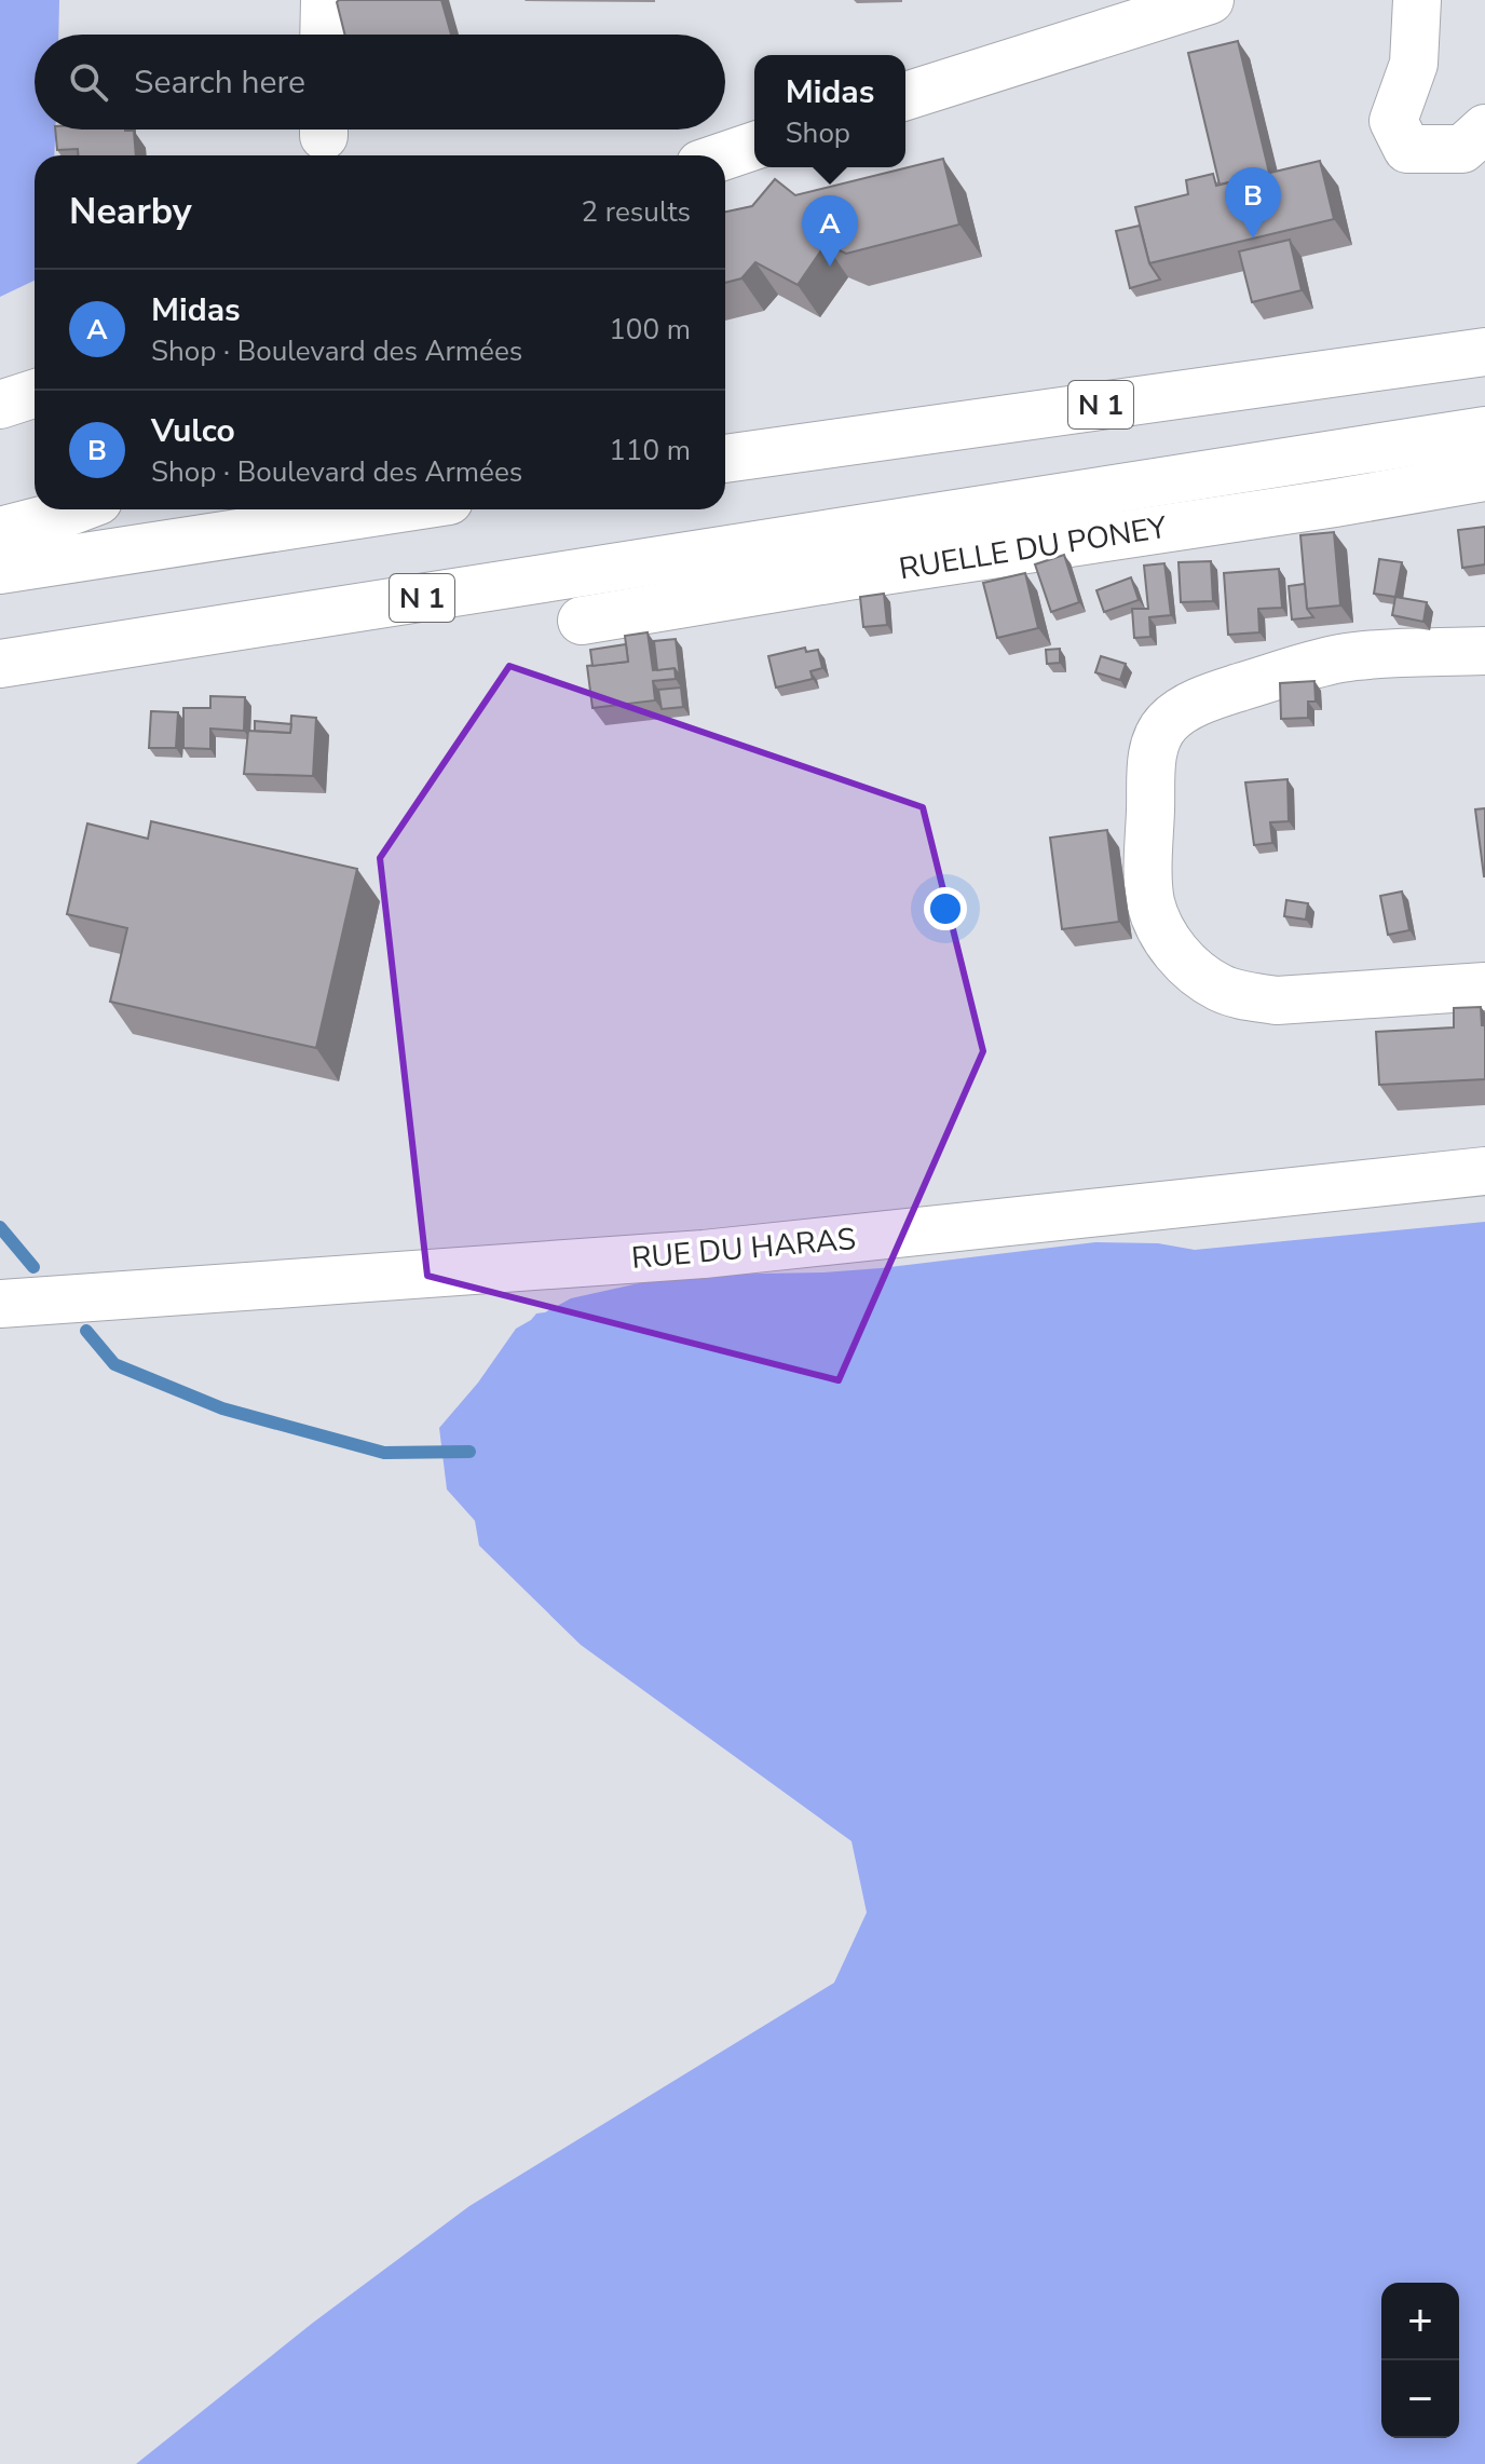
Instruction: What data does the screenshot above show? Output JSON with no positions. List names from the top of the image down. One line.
{"streets":{"main road":["N 1","RUELLE DU PONEY","RUE DU HARAS"]},"page":{"search":"Search here","popup":["Midas","Shop"],"heading":["Nearby","2 results"],"pins":["B","A"],"list":[{"mark":"A","name":"Midas","note":"Shop · Boulevard des Armées","value":"100 m"},{"mark":"B","name":"Vulco","note":"Shop · Boulevard des Armées","value":"110 m"}],"map_buttons":["+","−"]}}
